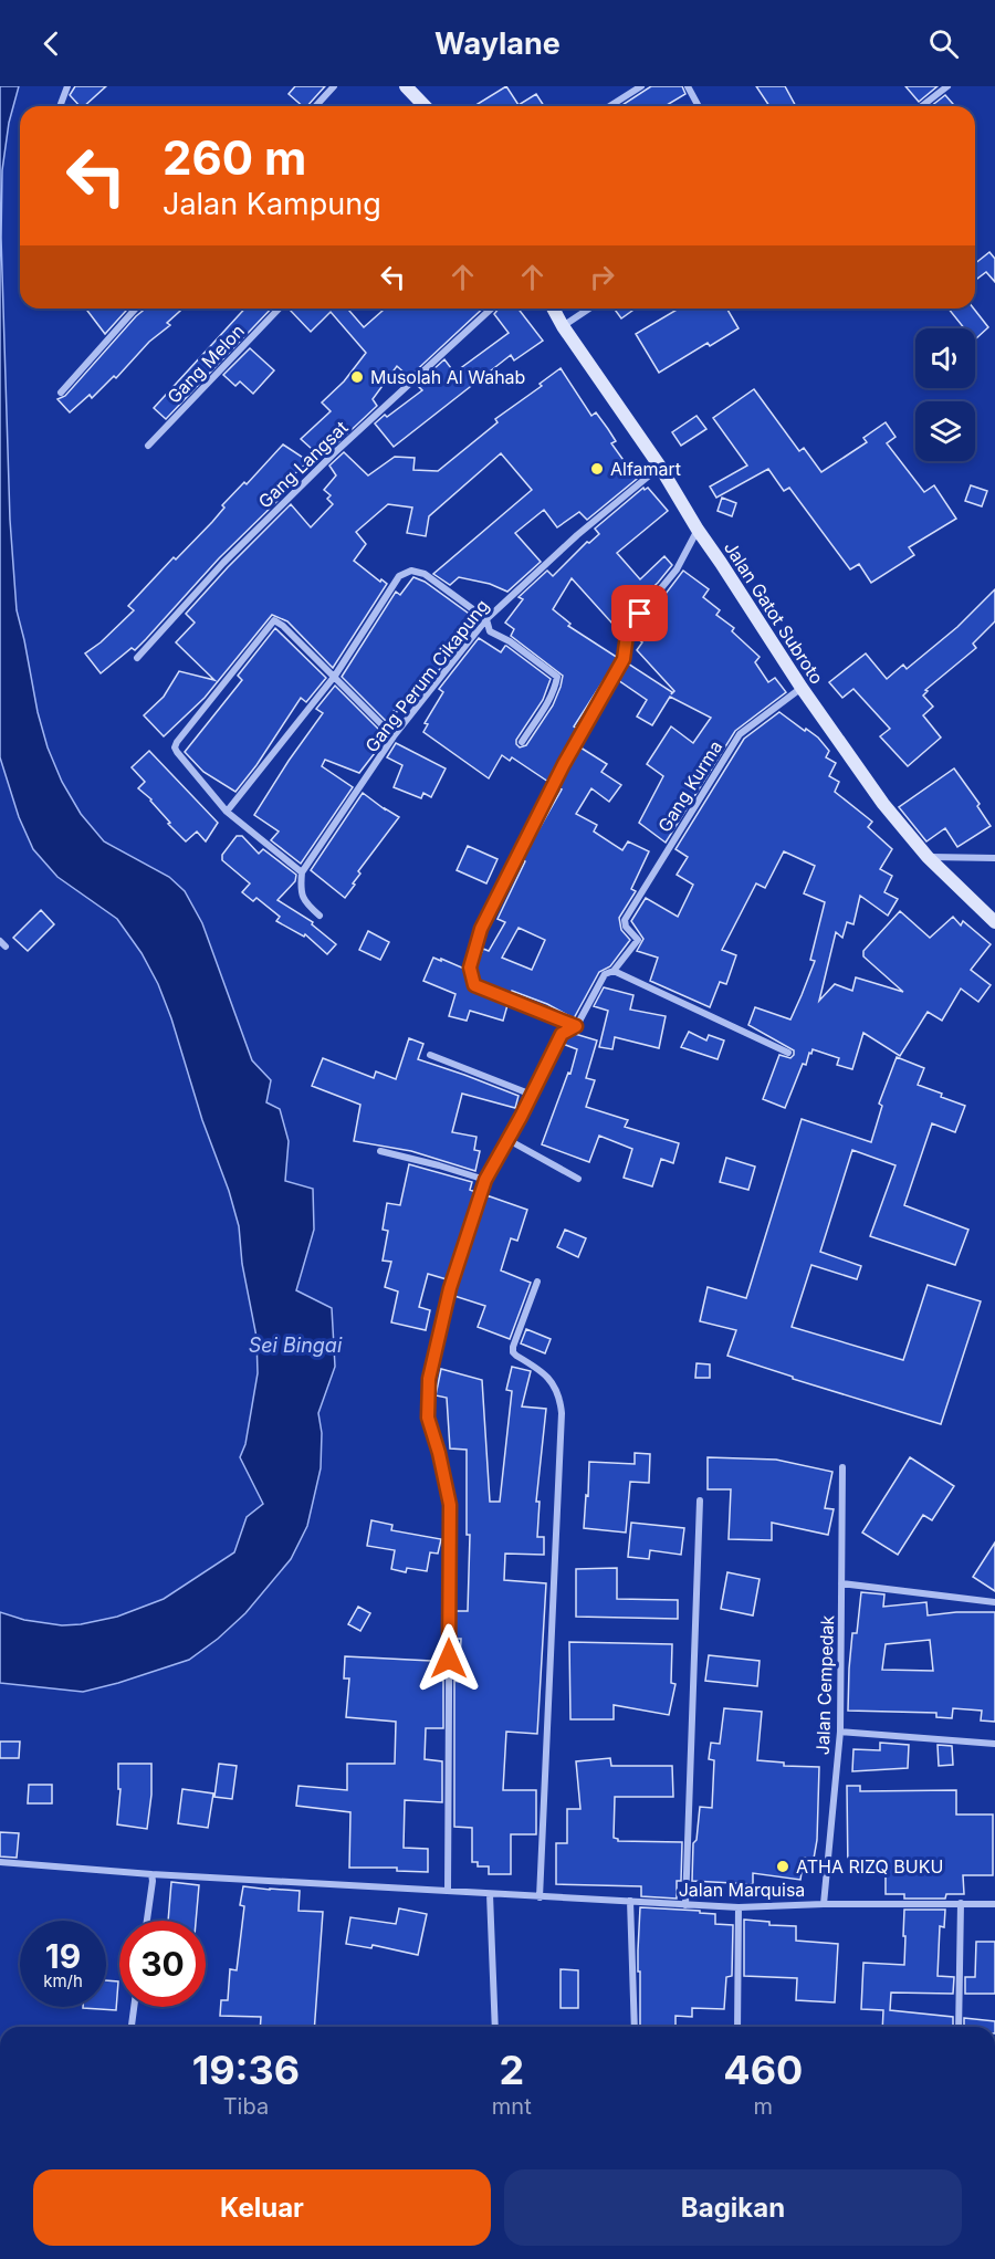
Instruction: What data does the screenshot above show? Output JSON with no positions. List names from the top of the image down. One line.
{"streets":{"main road":["Jalan Gatot Subroto"],"street":["Gang Melon","Gang Langsat","Gang Perum Cikapung","Gang Kurma","Jalan Cempedak","Jalan Marquisa"]},"crossings":[["Jalan Gatot Subroto","Gang Perum Cikapung"],["Jalan Gatot Subroto","Gang Kurma"],["Jalan Cempedak","Jalan Marquisa"]],"water":["Sei Bingai"],"places":["Musolah Al Wahab","Alfamart","ATHA RIZQ BUKU"],"page":{"header":"Waylane","turn":["260 m","Jalan Kampung"],"speed":"19 km/h","limit":"30","eta":["19:36","Tiba","2","mnt","460","m"],"buttons":["Keluar","Bagikan"]}}
